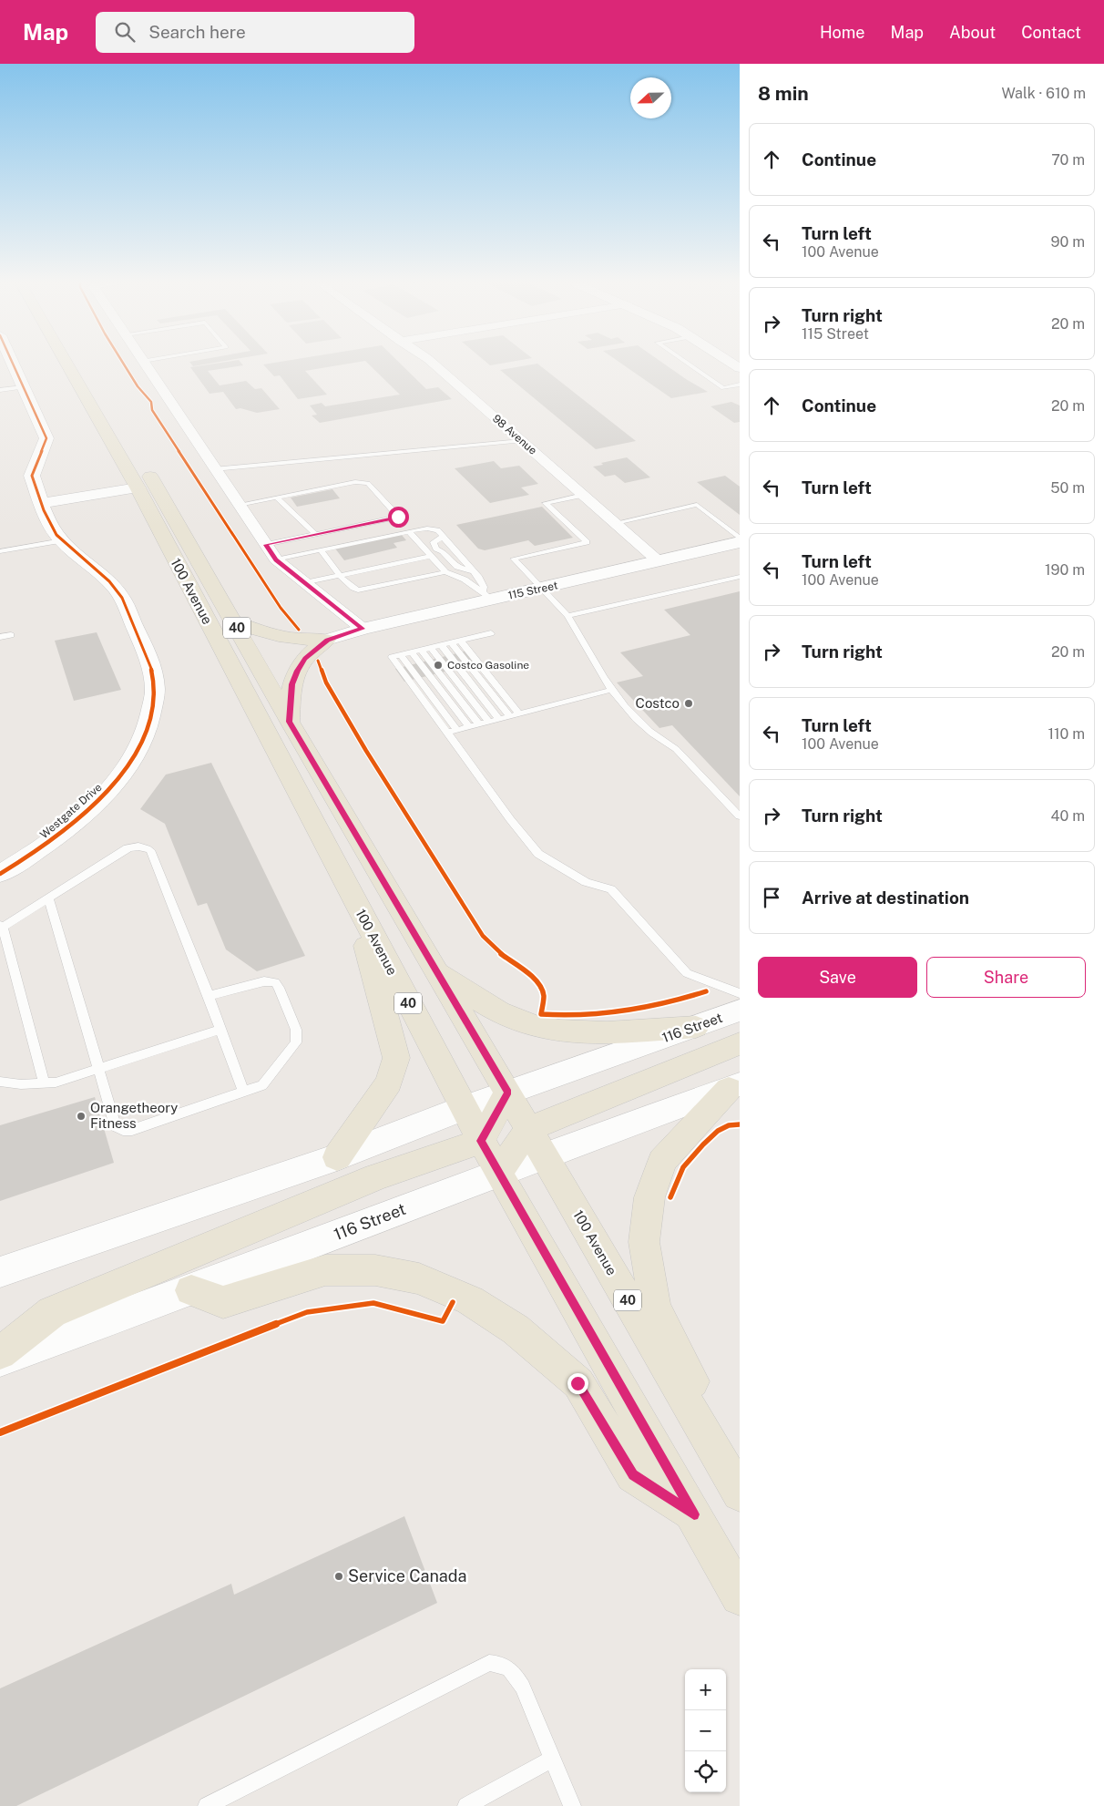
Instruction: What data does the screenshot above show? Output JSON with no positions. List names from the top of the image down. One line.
{"streets":{"main road":["100 Avenue","40"],"street":["98 Avenue","115 Street","Westgate Drive","116 Street"]},"crossings":[["98 Avenue","115 Street"],["100 Avenue","116 Street"]],"places":["Costco Gasoline","Costco","Orangetheory Fitness","Service Canada"],"north":"left","page":{"header":"Map","search":"Search here","nav":["Home","Map","About","Contact"],"heading":["8 min","Walk · 610 m"],"list":[["Continue","70 m"],["Turn left","100 Avenue","90 m"],["Turn right","115 Street","20 m"],["Continue","20 m"],["Turn left","50 m"],["Turn left","100 Avenue","190 m"],["Turn right","20 m"],["Turn left","100 Avenue","110 m"],["Turn right","40 m"],"Arrive at destination"],"buttons":["Save","Share"],"map_buttons":["+","−"]}}
